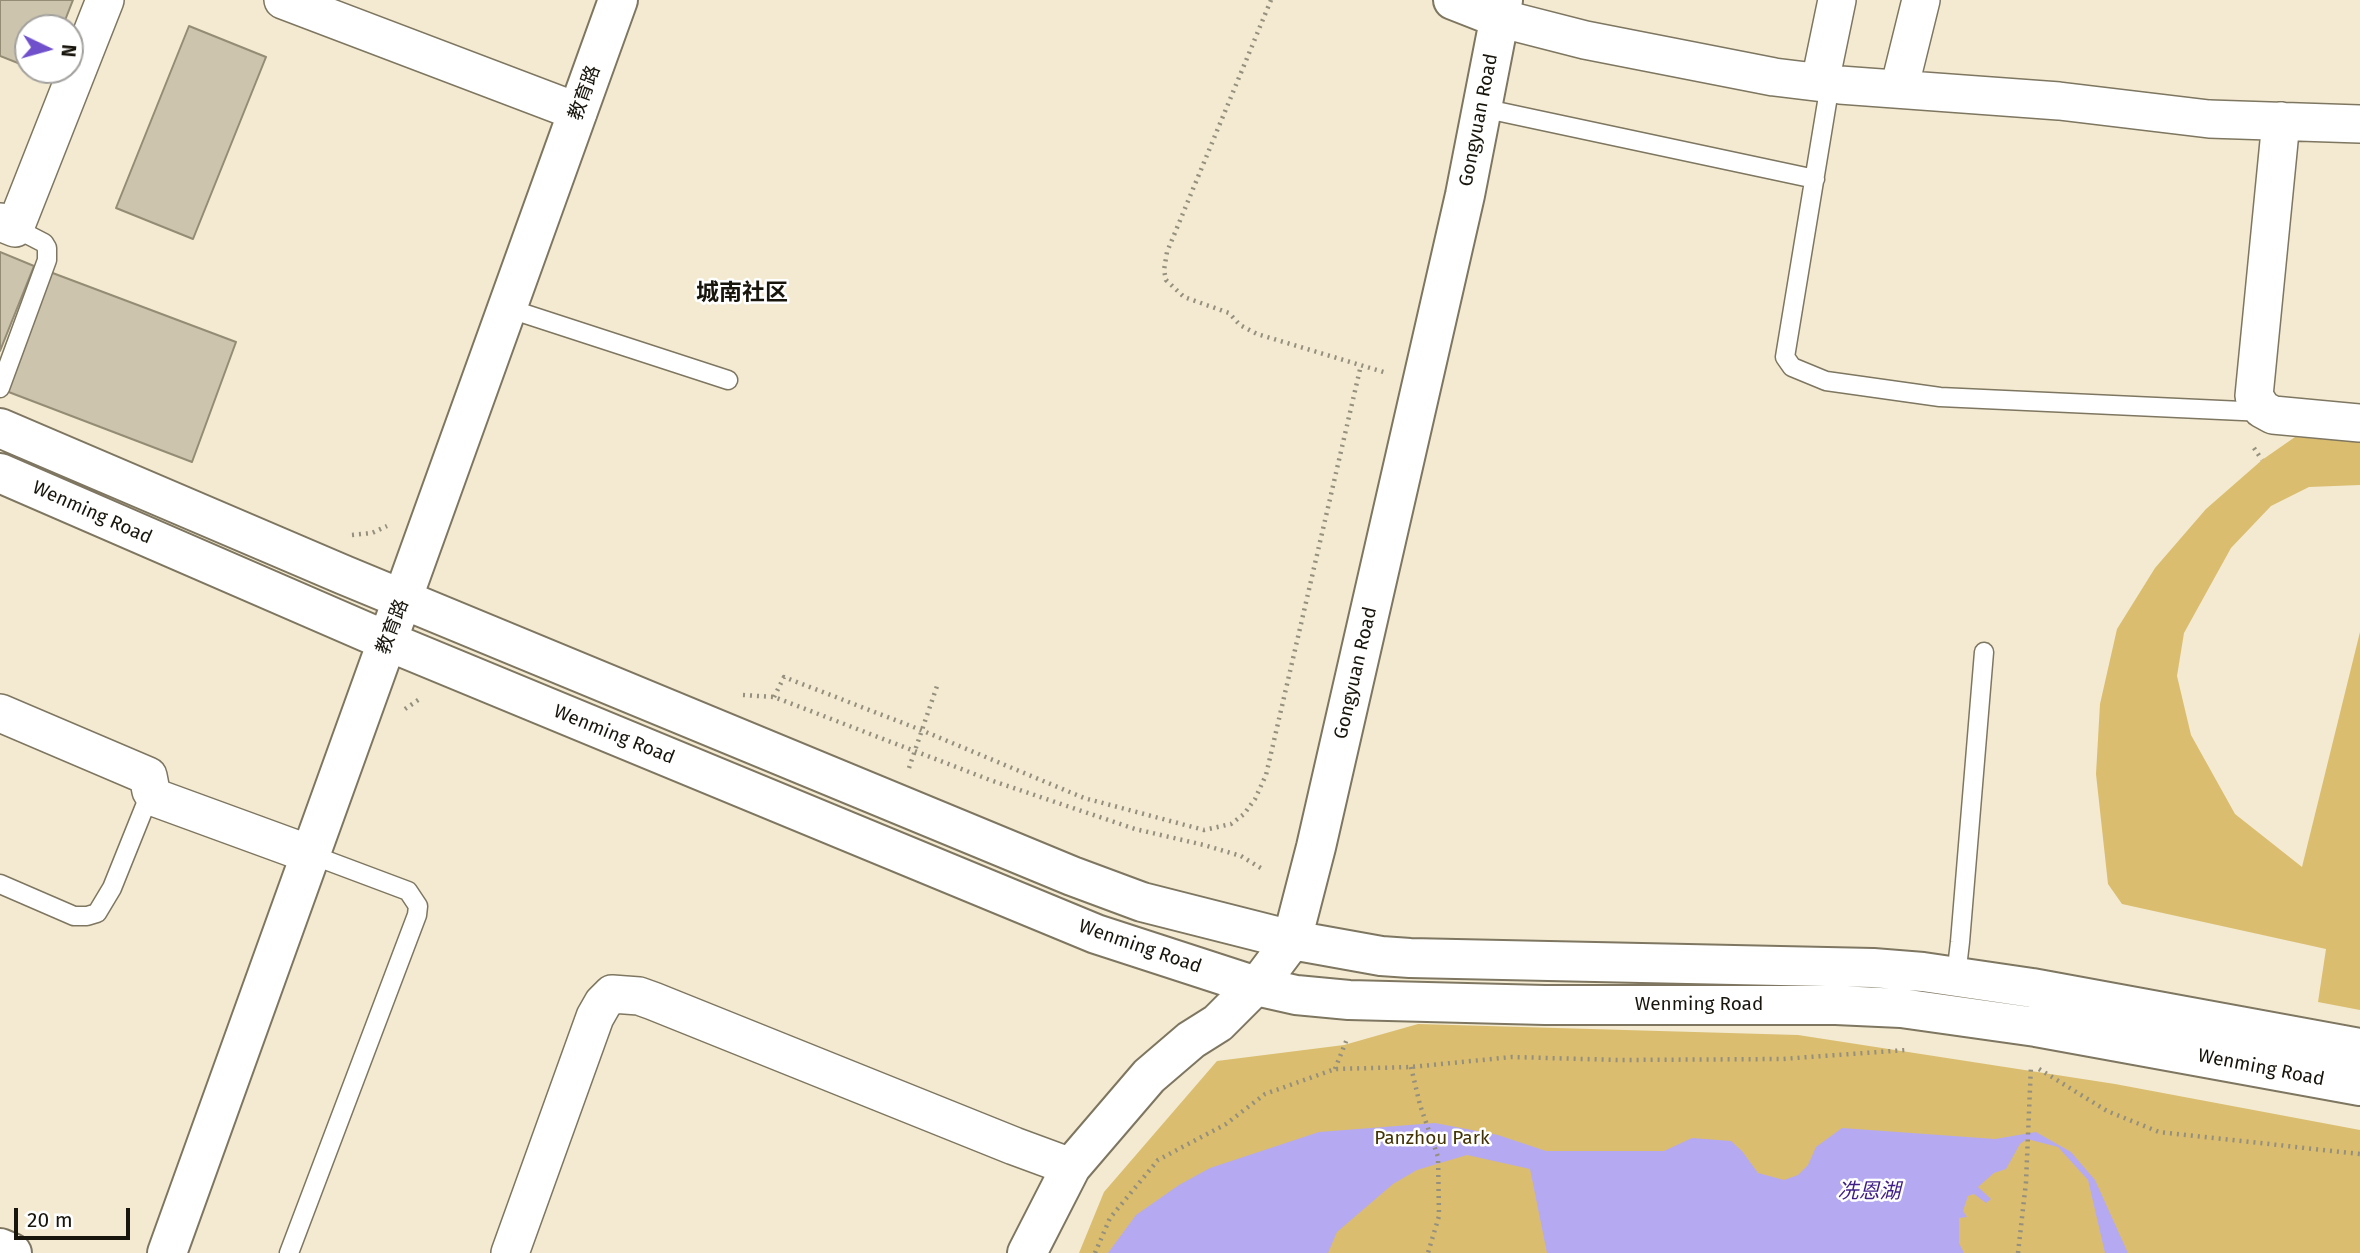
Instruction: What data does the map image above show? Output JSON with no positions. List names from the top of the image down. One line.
{"streets":{"main road":["教育路","Gongyuan Road","Wenming Road"]},"crossings":[["教育路","Wenming Road"],["Gongyuan Road","Wenming Road"]],"districts":["城南社区"],"water":["冼恩湖"],"parks":["Panzhou Park"],"scale_bar":"20 m","north":"right"}
